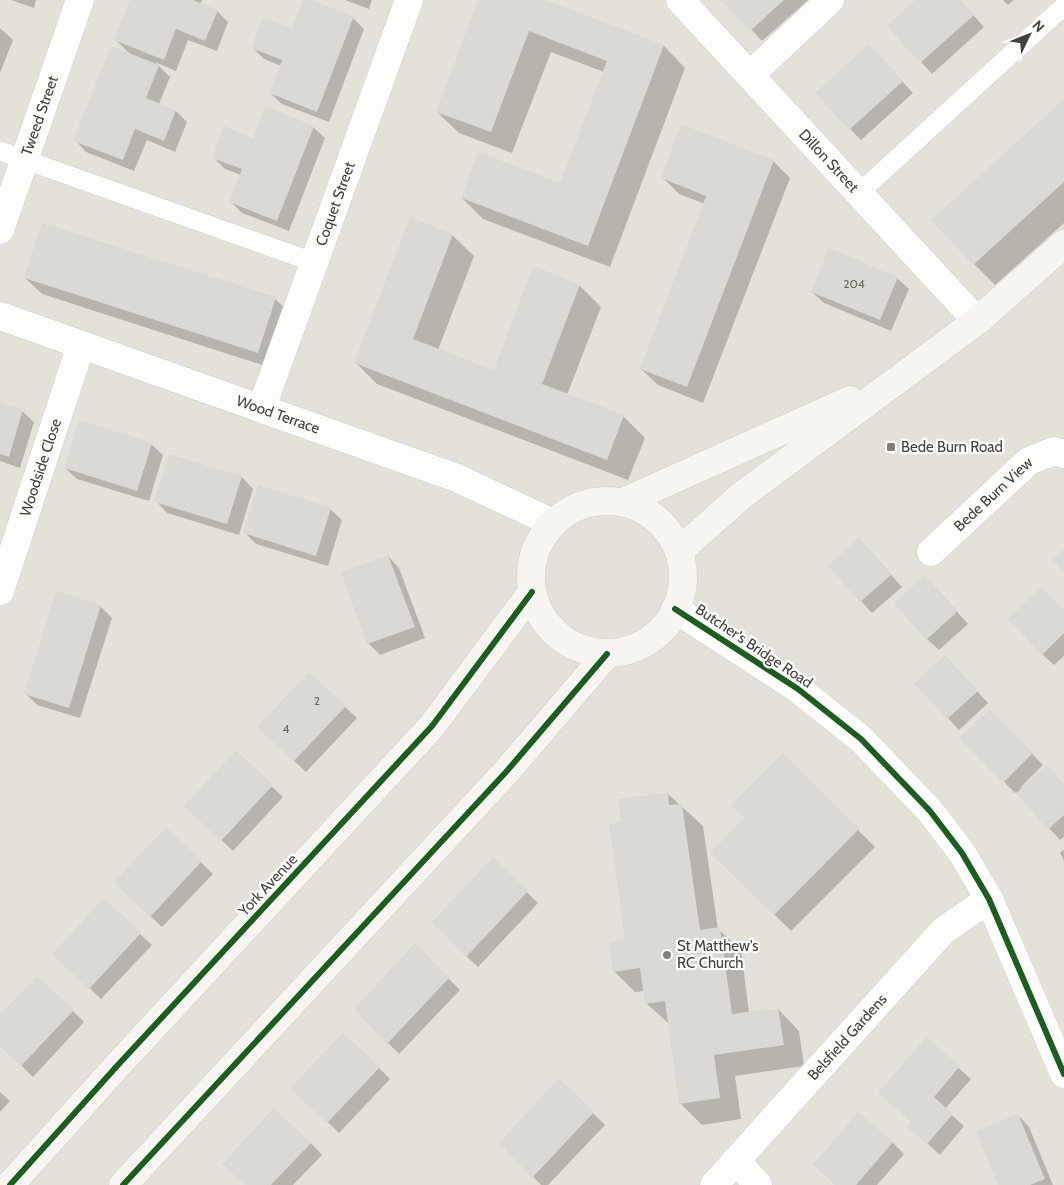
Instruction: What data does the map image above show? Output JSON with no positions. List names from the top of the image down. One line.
{"streets":{"main road":["York Avenue"],"street":["Tweed Street","Dillon Street","Coquet Street","Wood Terrace","Woodside Close","Bede Burn View","Butcher's Bridge Road","Belsfield Gardens"]},"crossings":[["Coquet Street","Wood Terrace"],["Wood Terrace","Woodside Close"],["Wood Terrace","Butcher's Bridge Road"],["Wood Terrace","York Avenue"],["Butcher's Bridge Road","York Avenue"],["Butcher's Bridge Road","Belsfield Gardens"]],"places":{"transit":["Bede Burn Road"],"other":["St Matthew's RC Church"]},"house_numbers":["204","2","4"],"north":"top right"}
